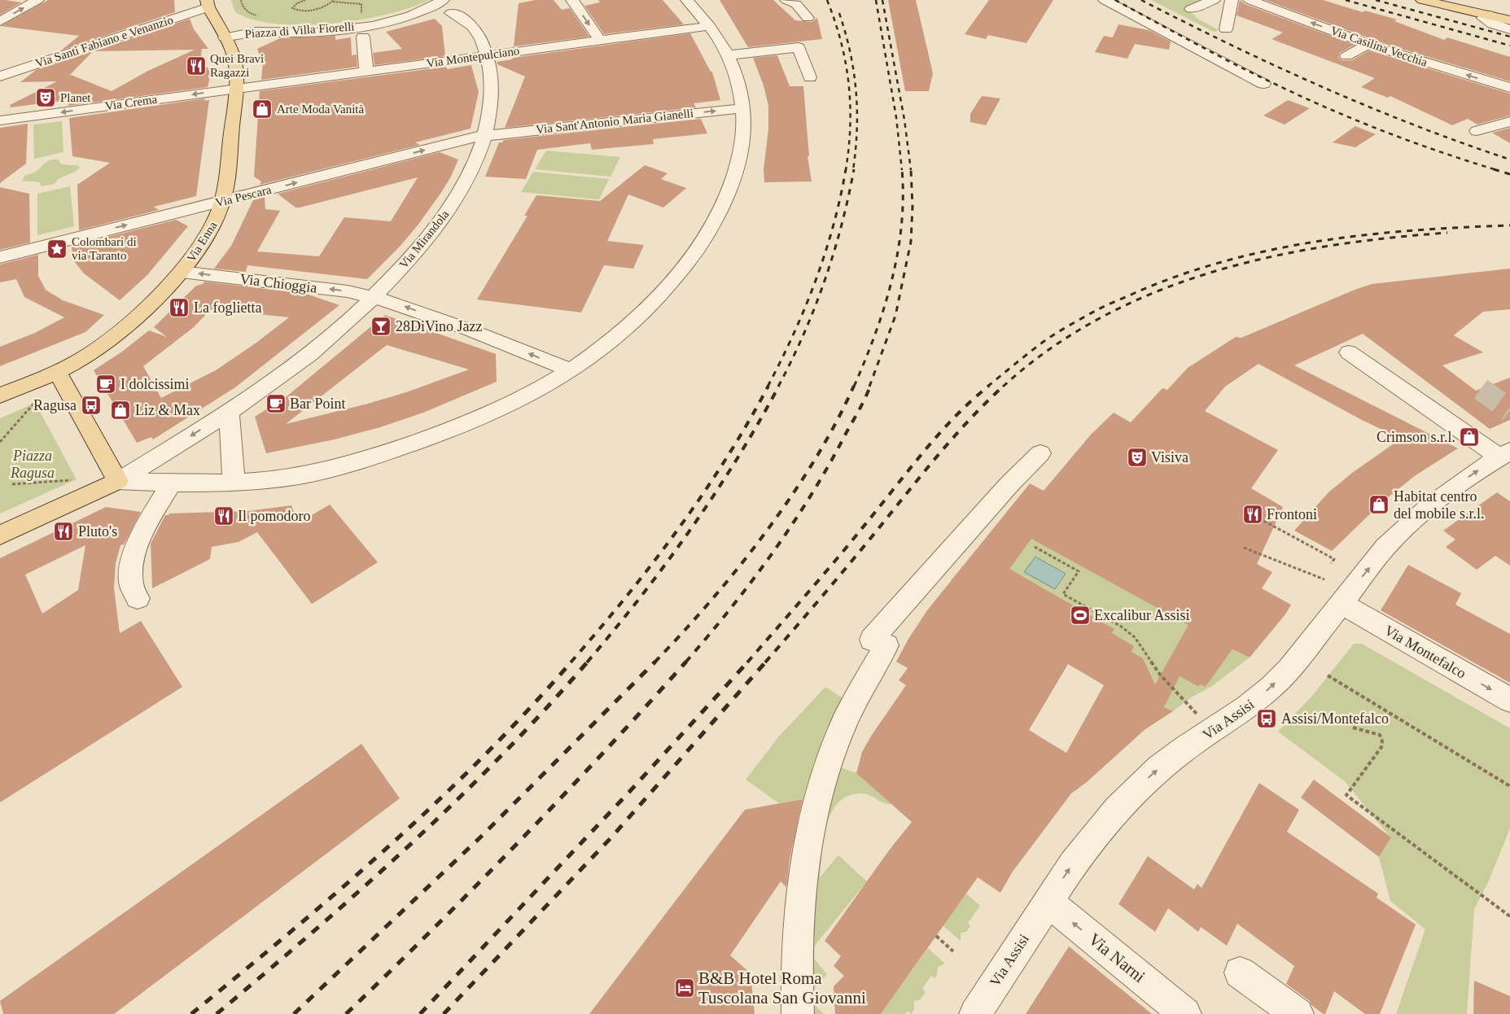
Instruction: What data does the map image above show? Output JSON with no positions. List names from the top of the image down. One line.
{"streets":{"main road":["Piazza di Villa Fiorelli","Via Enna"],"street":["Via Santi Fabiano e Venanzio","Via Casilina Vecchia","Via Montepulciano","Via Crema","Via Sant'Antonio Maria Gianelli","Via Pescara","Via Mirandola","Via Chioggia","Via Montefalco","Via Assisi","Via Narni"]},"crossings":[["Piazza di Villa Fiorelli","Via Santi Fabiano e Venanzio"],["Piazza di Villa Fiorelli","Via Enna"],["Via Montepulciano","Via Crema"],["Via Montepulciano","Via Mirandola"],["Via Montepulciano","Via Enna"],["Via Crema","Via Enna"],["Via Sant'Antonio Maria Gianelli","Via Pescara"],["Via Sant'Antonio Maria Gianelli","Via Mirandola"],["Via Pescara","Via Mirandola"],["Via Pescara","Via Enna"],["Via Mirandola","Via Chioggia"],["Via Enna","Via Chioggia"],["Via Montefalco","Via Assisi"],["Via Assisi","Via Narni"]],"one_way":["Via Casilina Vecchia","Via Crema","Via Sant'Antonio Maria Gianelli","Via Pescara","Via Chioggia","Via Montefalco","Via Assisi","Via Narni"],"parks":["Piazza Ragusa"],"places":{"restaurant":["Quei Bravi Ragazzi","La foglietta","Frontoni","Il pomodoro","Pluto's"],"theatre":["Planet","Visiva"],"shop":["Arte Moda Vanità","Liz & Max","Crimson s.r.l.","Habitat centro del mobile s.r.l."],"place":["Colombari di via Taranto"],"bar":["28DiVino Jazz"],"cafe":["I dolcissimi","Bar Point"],"bus stop":["Ragusa","Assisi/Montefalco"],"sports":["Excalibur Assisi"],"hotel":["B&B Hotel Roma Tuscolana San Giovanni"]}}
